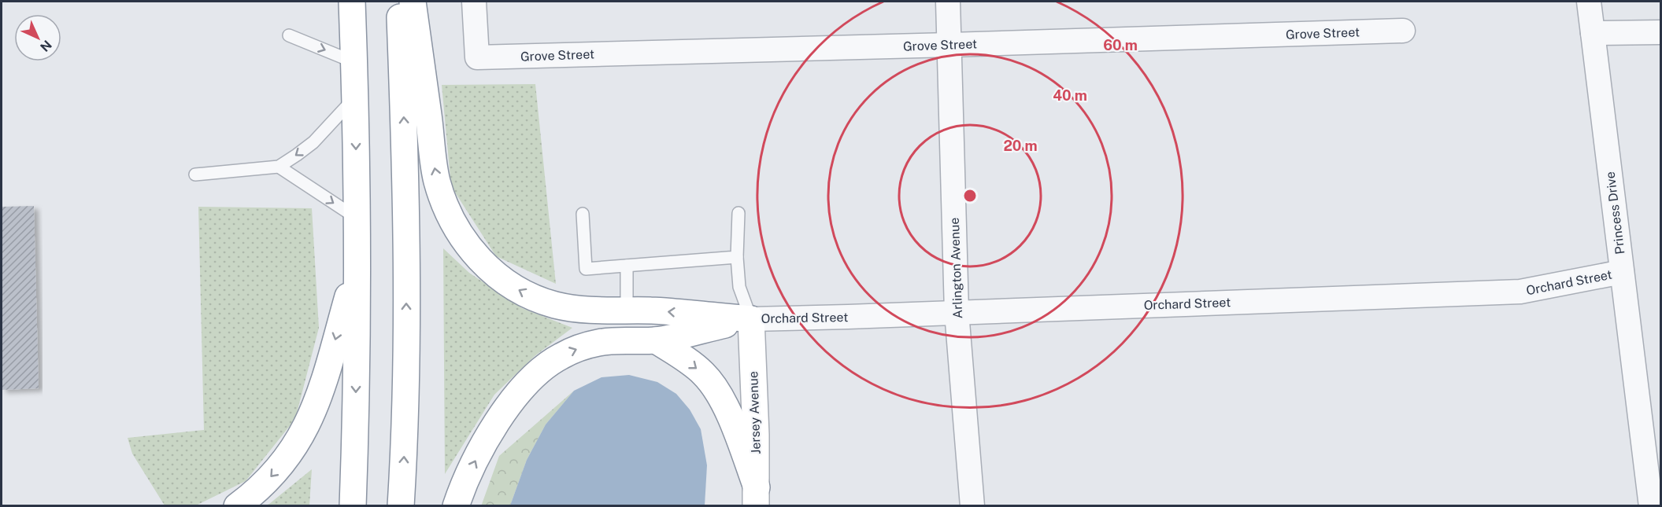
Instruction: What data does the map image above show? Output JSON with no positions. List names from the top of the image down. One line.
{"streets":{"main road":["Jersey Avenue"],"street":["Grove Street","Princess Drive","Arlington Avenue","Orchard Street"]},"crossings":[["Grove Street","Arlington Avenue"],["Princess Drive","Orchard Street"],["Arlington Avenue","Orchard Street"],["Orchard Street","Jersey Avenue"]],"north":"bottom right","rings":["60 m","40 m","20 m"]}
